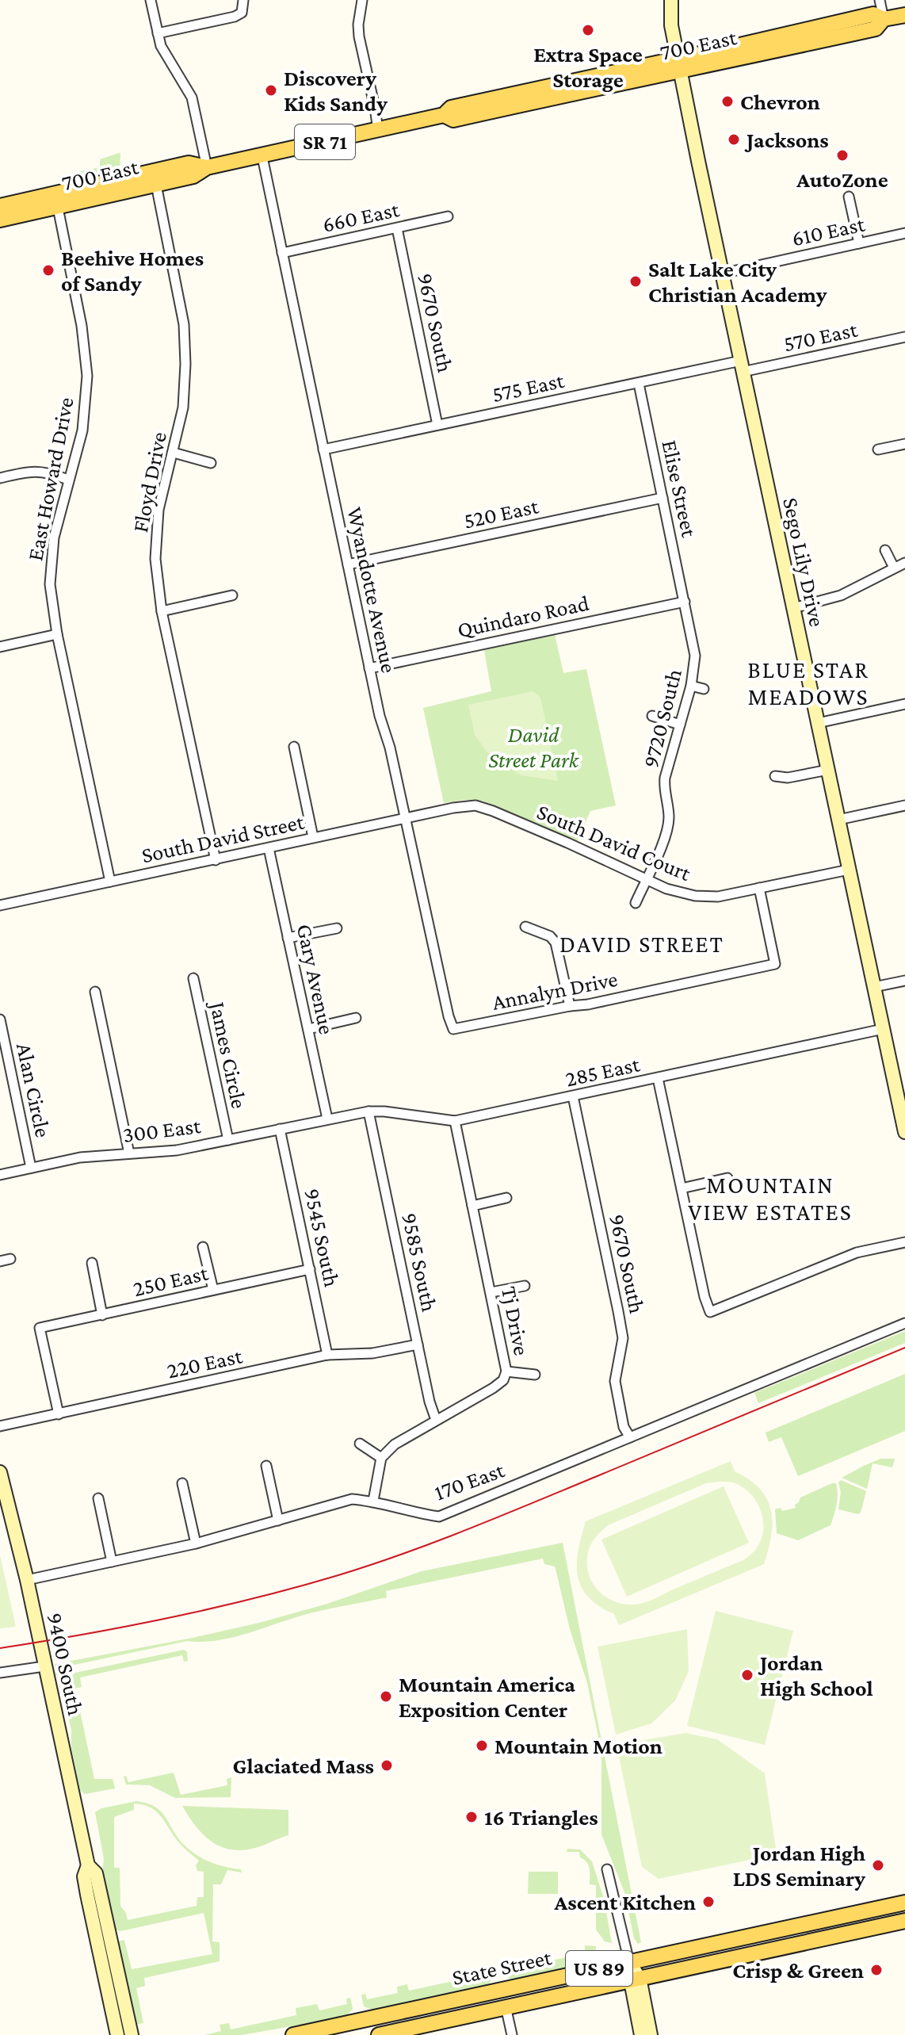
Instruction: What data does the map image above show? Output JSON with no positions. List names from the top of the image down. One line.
{"streets":{"main road":["700 East","SR 71","Sego Lily Drive","9400 South","State Street","US 89"],"street":["660 East","610 East","9670 South","570 East","575 East","East Howard Drive","Floyd Drive","Elise Street","520 East","Wyandotte Avenue","Quindaro Road","9720 South","South David Street","South David Court","Gary Avenue","Annalyn Drive","James Circle","285 East","Alan Circle","300 East","9545 South","9585 South","250 East","Tj Drive","220 East","170 East"]},"crossings":[["700 East","East Howard Drive"],["700 East","Floyd Drive"],["700 East","Sego Lily Drive"],["700 East","Wyandotte Avenue"],["660 East","9670 South"],["660 East","Wyandotte Avenue"],["610 East","Sego Lily Drive"],["9670 South","575 East"],["9670 South","285 East"],["9670 South","170 East"],["570 East","575 East"],["570 East","Sego Lily Drive"],["575 East","Elise Street"],["575 East","Sego Lily Drive"],["575 East","Wyandotte Avenue"],["East Howard Drive","South David Street"],["Floyd Drive","South David Street"],["Elise Street","520 East"],["Elise Street","Quindaro Road"],["Elise Street","9720 South"],["520 East","Wyandotte Avenue"],["Sego Lily Drive","285 East"],["Wyandotte Avenue","Quindaro Road"],["Wyandotte Avenue","South David Street"],["Wyandotte Avenue","Annalyn Drive"],["Quindaro Road","9720 South"],["9720 South","South David Court"],["South David Street","South David Court"],["South David Street","Gary Avenue"],["South David Court","Annalyn Drive"],["Gary Avenue","285 East"],["Gary Avenue","300 East"],["James Circle","300 East"],["285 East","300 East"],["285 East","9585 South"],["285 East","Tj Drive"],["Alan Circle","300 East"],["300 East","9545 South"],["9545 South","250 East"],["9545 South","220 East"],["9585 South","Tj Drive"],["9585 South","220 East"],["250 East","220 East"],["170 East","9400 South"]],"districts":["BLUE STAR MEADOWS","DAVID STREET","MOUNTAIN VIEW ESTATES"],"parks":["David Street Park"],"places":["Extra Space Storage","Discovery Kids Sandy","Chevron","Jacksons","AutoZone","Beehive Homes of Sandy","Salt Lake City Christian Academy","Jordan High School","Mountain America Exposition Center","Mountain Motion","Glaciated Mass","16 Triangles","Jordan High LDS Seminary","Ascent Kitchen","Crisp & Green"]}
